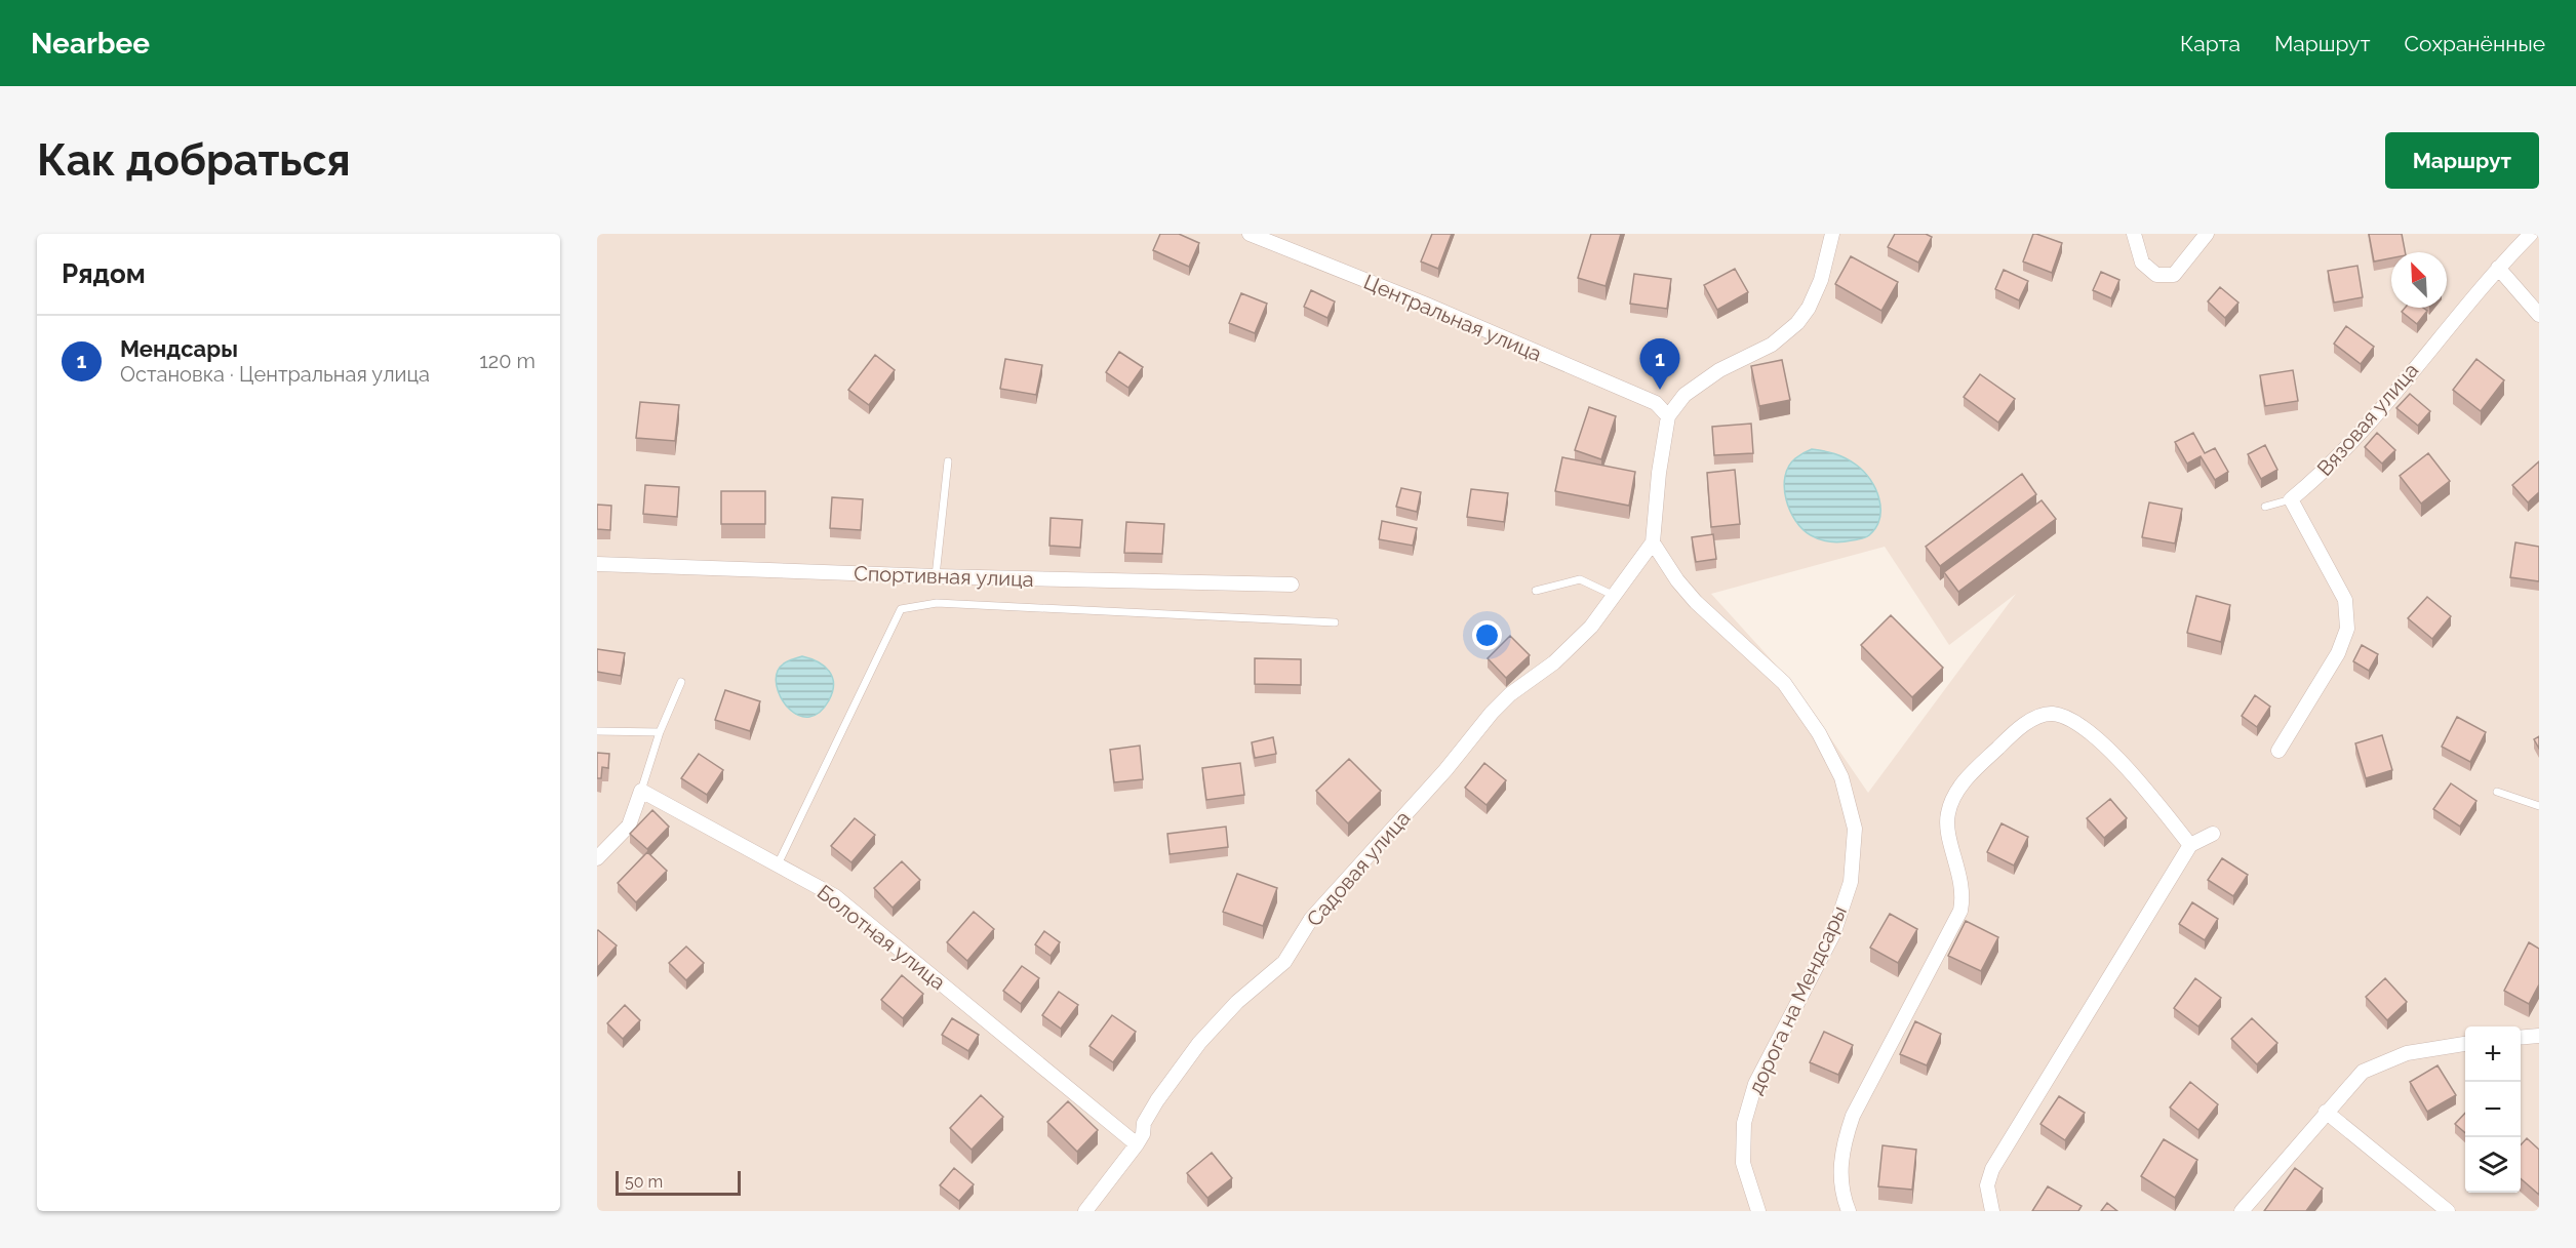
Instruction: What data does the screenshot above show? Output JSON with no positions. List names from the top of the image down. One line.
{"streets":{"street":["Центральная улица","Вязовая улица","Спортивная улица","Садовая улица","Болотная улица","дорога на Мендсары"]},"crossings":[["Садовая улица","Болотная улица"],["Садовая улица","дорога на Мендсары"]],"scale_bar":"50 m","north":"top left","page":{"header":"Nearbee","nav":["Карта","Маршрут","Сохранённые"],"buttons":"Маршрут","title":"Как добраться","heading":"Рядом","list":[{"mark":"1","name":"Мендсары","note":"Остановка · Центральная улица","value":"120 m"}],"pins":"1","map_buttons":["+","−"],"scale":"50 m"}}
